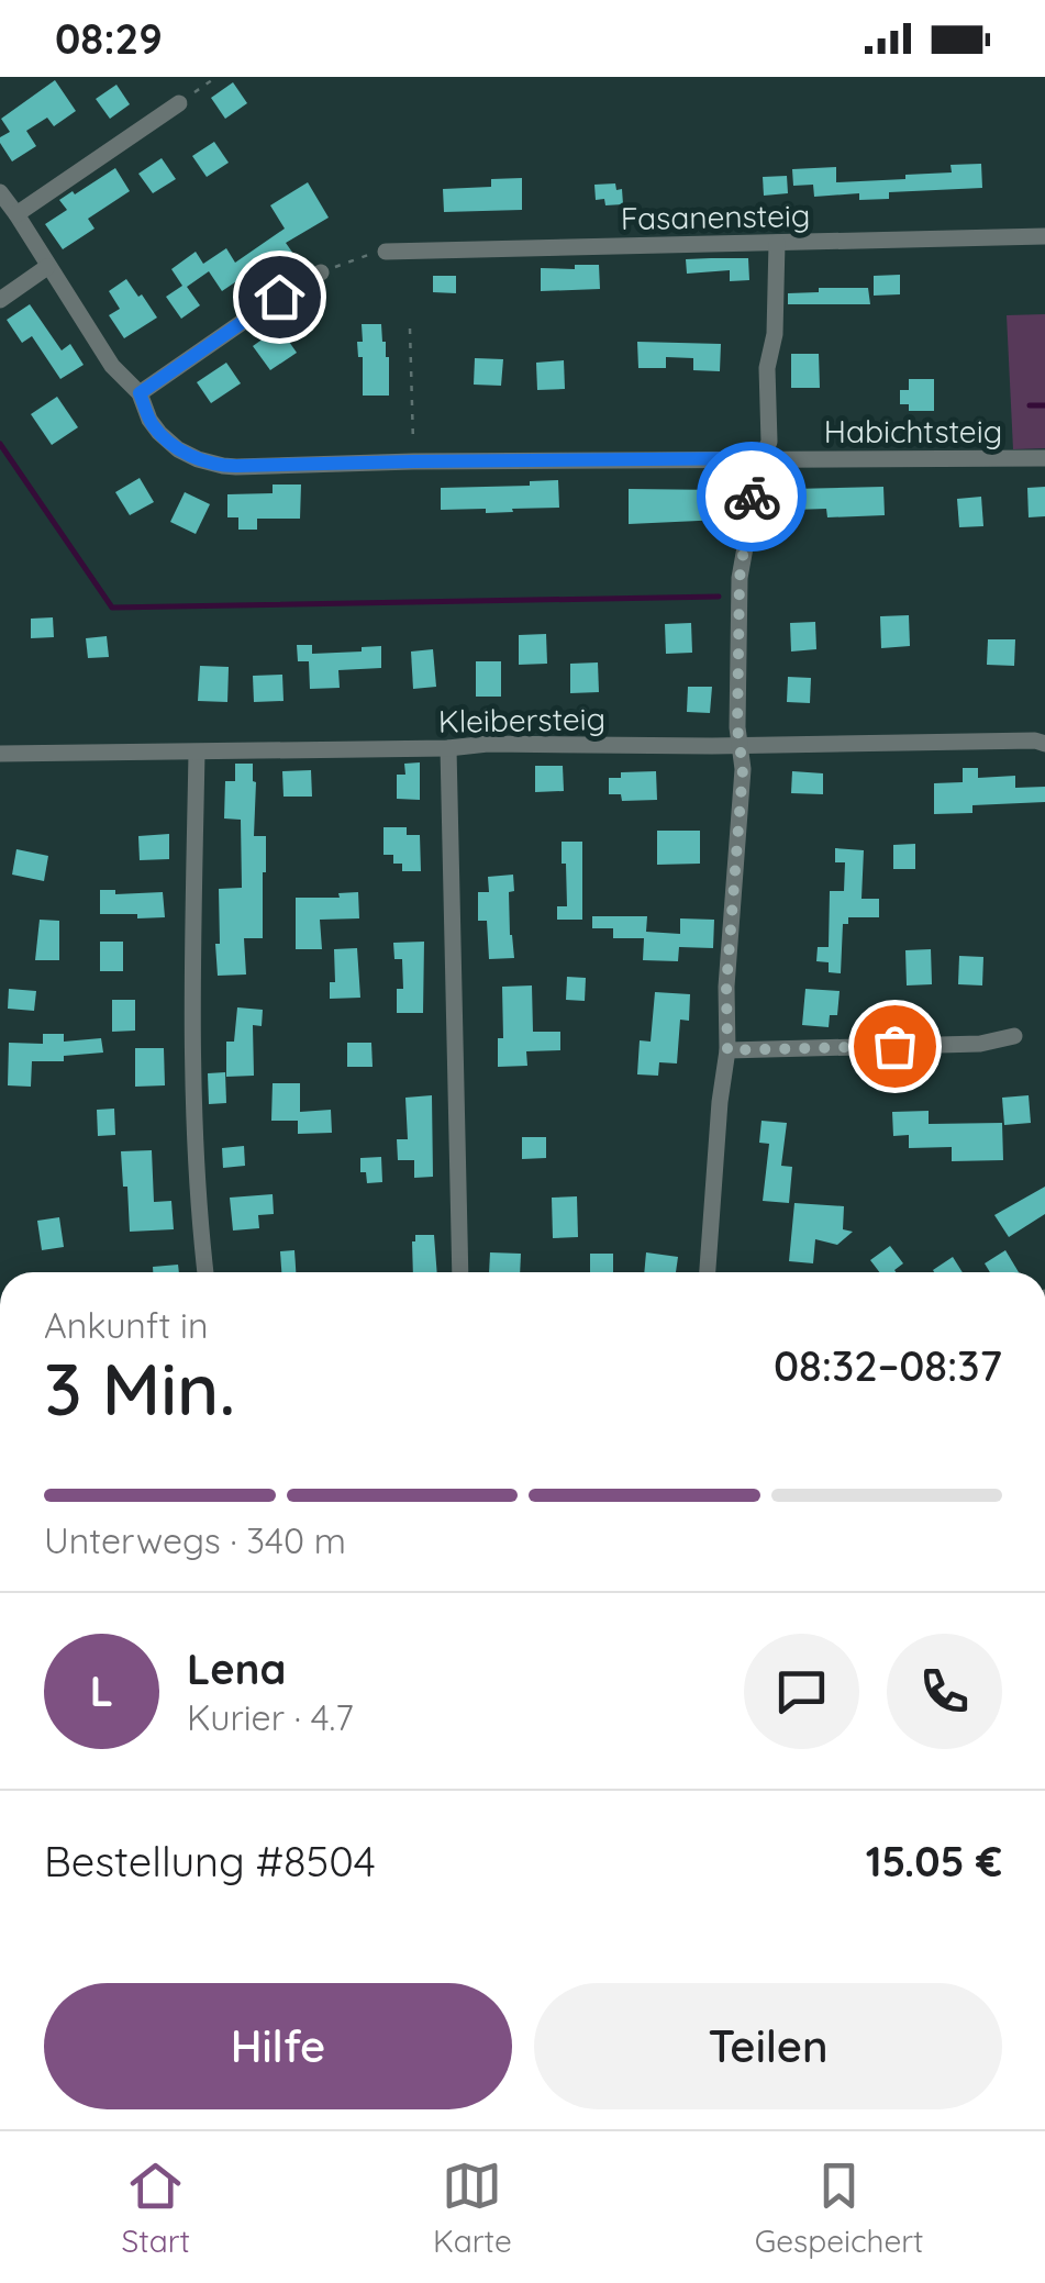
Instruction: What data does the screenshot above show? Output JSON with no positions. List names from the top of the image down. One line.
{"streets":{"street":["Fasanensteig","Habichtsteig","Kleibersteig"]},"page":{"status":"08:29","heading":["3 Min.","Ankunft in","08:32–08:37"],"panel":["Lena","Kurier · 4.7","Bestellung #8504","15.05 €"],"bar":"Unterwegs · 340 m","round":"L","buttons":["Hilfe","Teilen"],"tabs":["Start","Karte","Gespeichert"]}}
